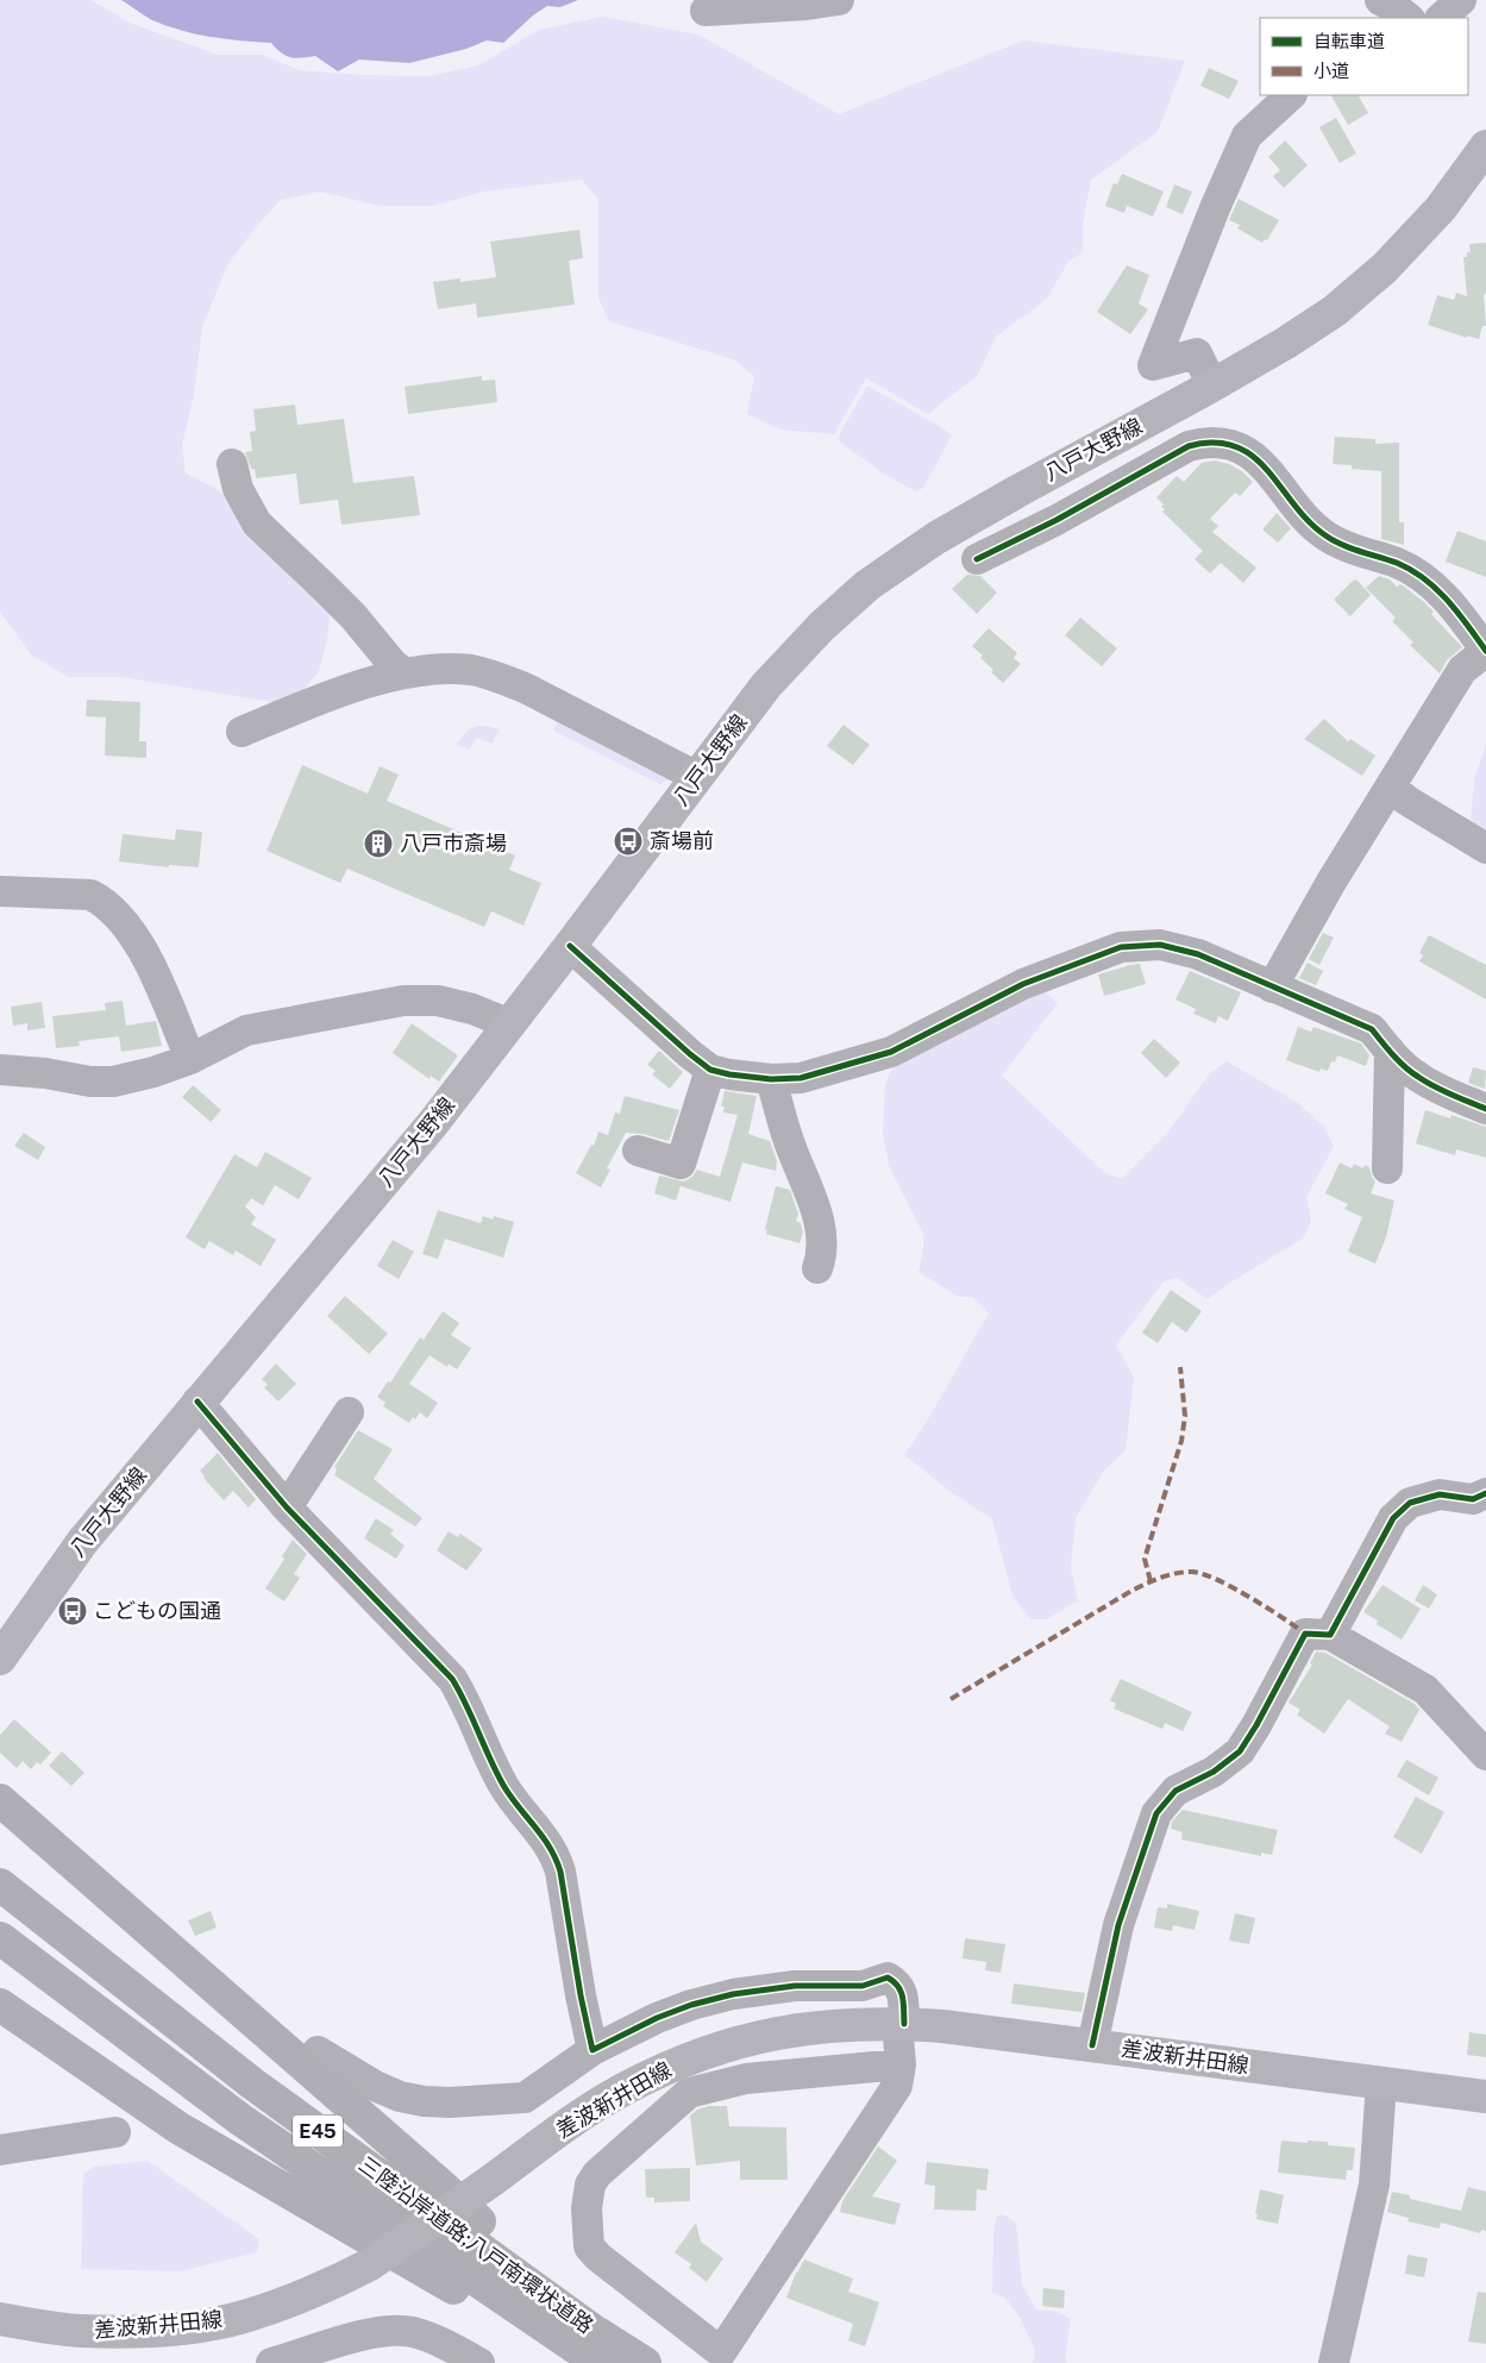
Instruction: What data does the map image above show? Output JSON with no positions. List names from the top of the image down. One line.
{"streets":{"highway":["E45","三陸沿岸道路;八戸南環状道路"],"main road":["八戸大野線","差波新井田線"]},"places":{"bus stop":["斎場前","こどもの国通"],"building":["八戸市斎場"]},"legend":["自転車道","小道"]}
